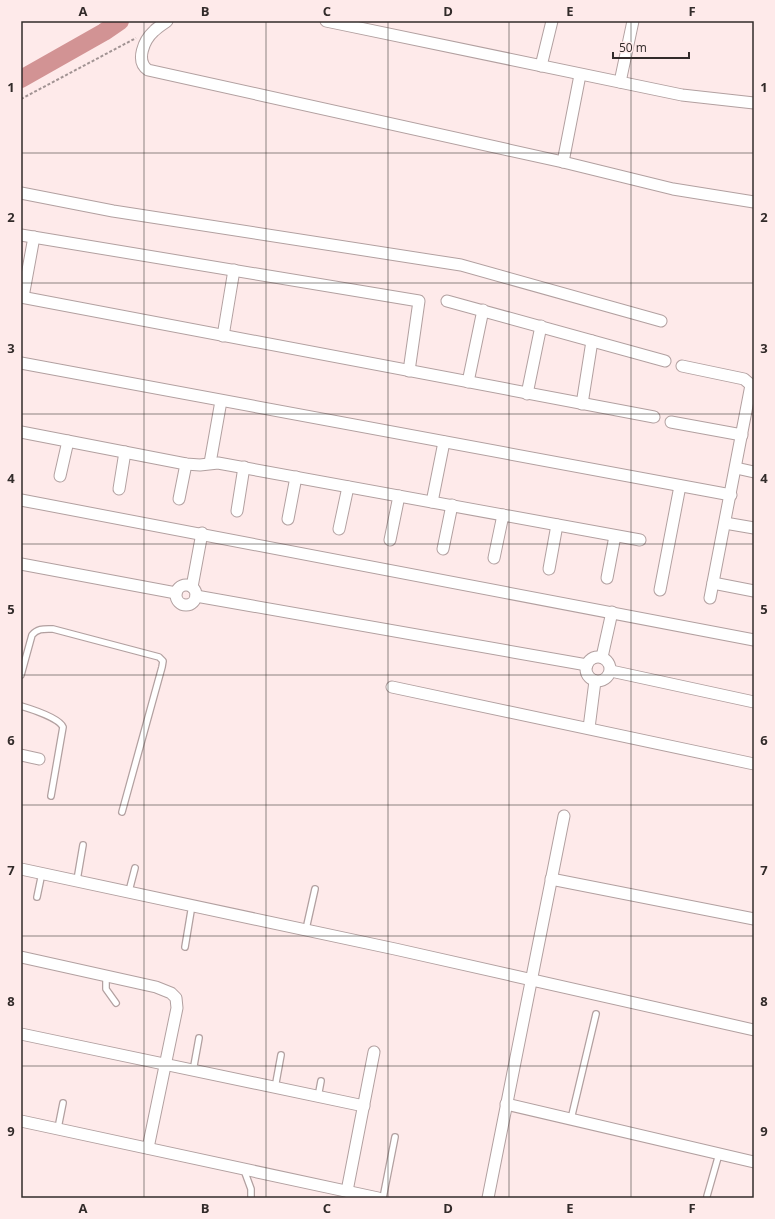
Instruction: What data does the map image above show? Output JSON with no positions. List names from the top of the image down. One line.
{"scale_bar":"50 m","grid":{"columns":["A","B","C","D","E","F"],"rows":["1","2","3","4","5","6","7","8","9"]}}
